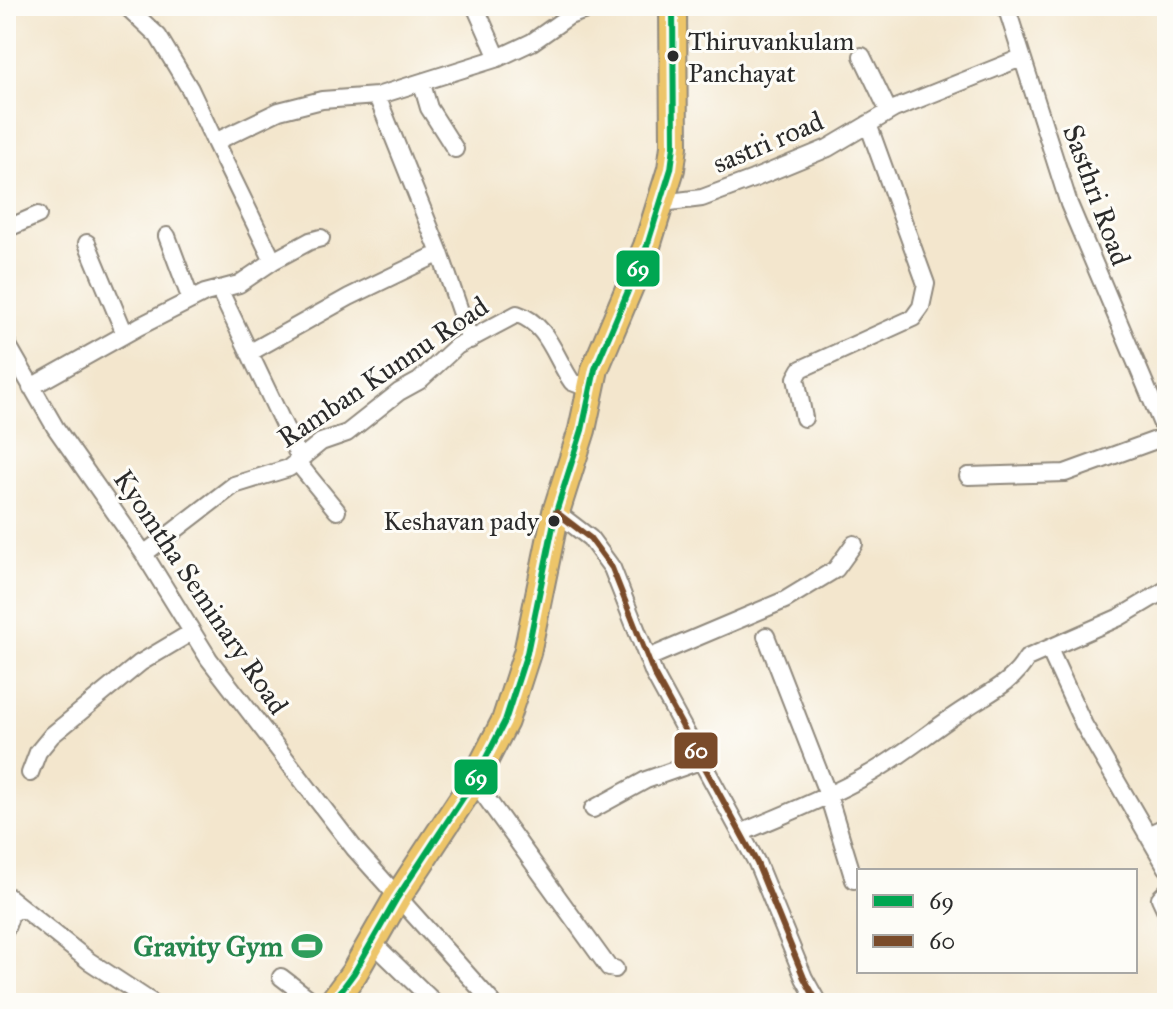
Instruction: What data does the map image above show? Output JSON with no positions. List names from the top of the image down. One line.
{"streets":{"street":["sastri road","Sasthri Road","Ramban Kunnu Road","Kyomtha Seminary Road"]},"crossings":[["sastri road","Sasthri Road"],["Ramban Kunnu Road","Kyomtha Seminary Road"]],"places":{"other":["Thiruvankulam Panchayat","Keshavan pady"],"sports":["Gravity Gym"]},"lines":["transit line 69","transit line 60"],"legend":["69","60"]}
